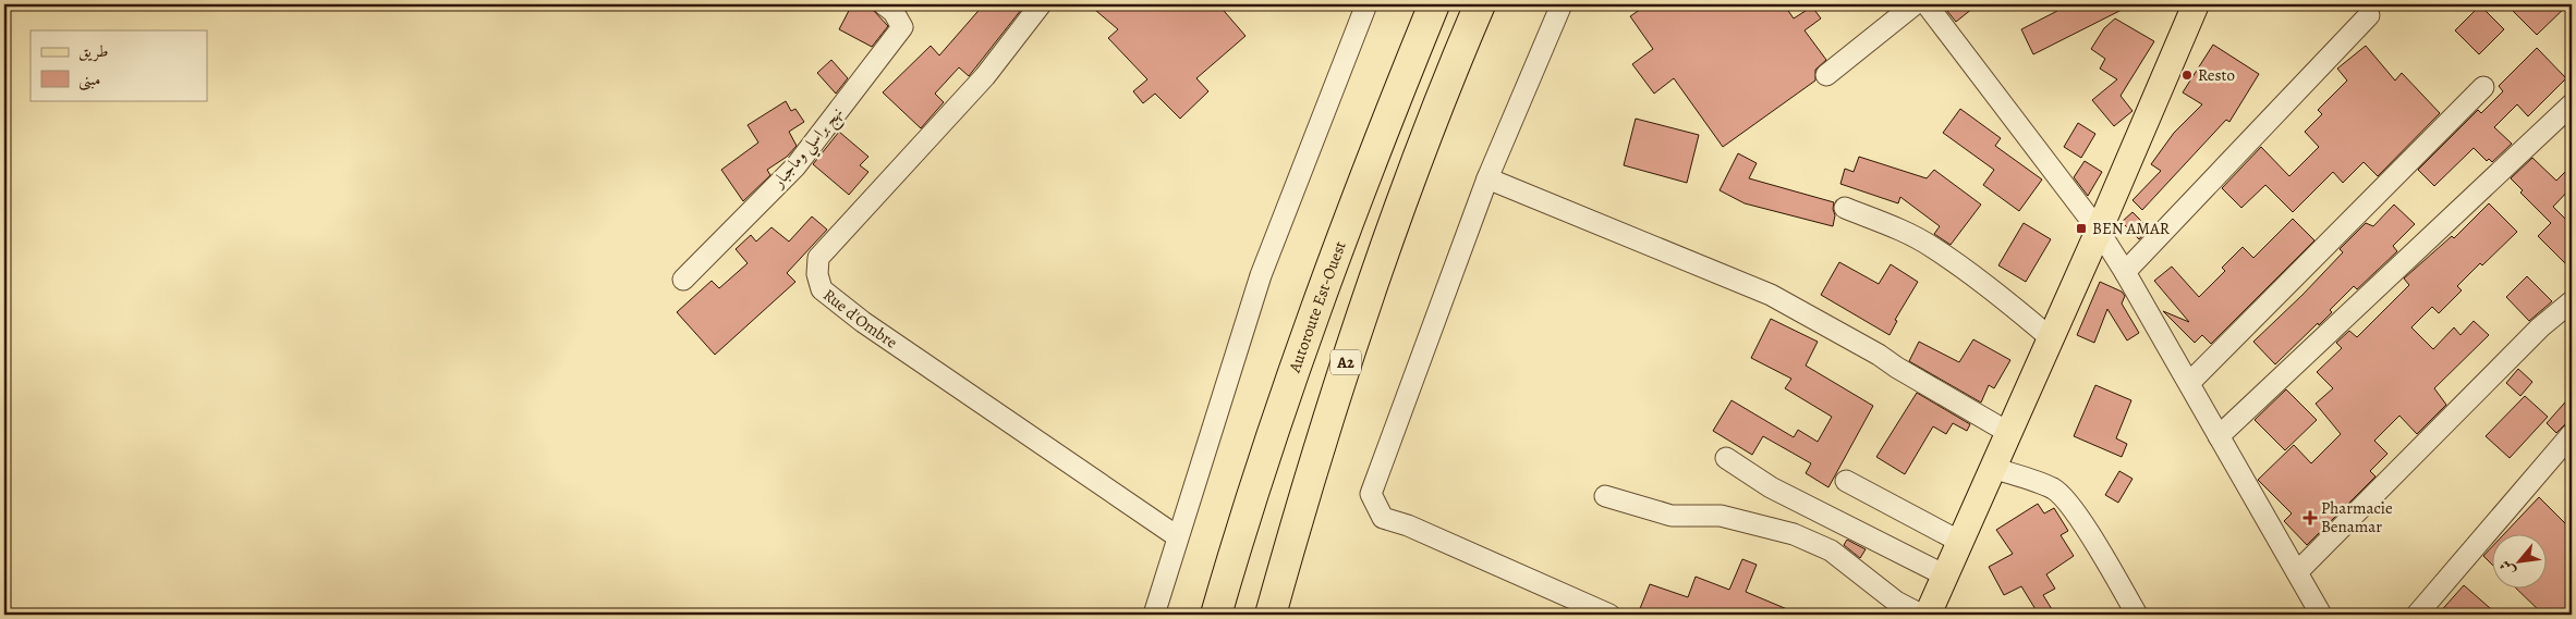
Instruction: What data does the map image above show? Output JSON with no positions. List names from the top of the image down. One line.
{"streets":{"highway":["Autoroute Est-Ouest","A2"],"street":["نهج براسلي وماجبار","Rue d'Ombre"]},"places":{"other":["Resto"],"transit":["BEN AMAR"],"health":["Pharmacie Benamar"]},"legend":["طريق","مبنى"],"north":"bottom left"}
